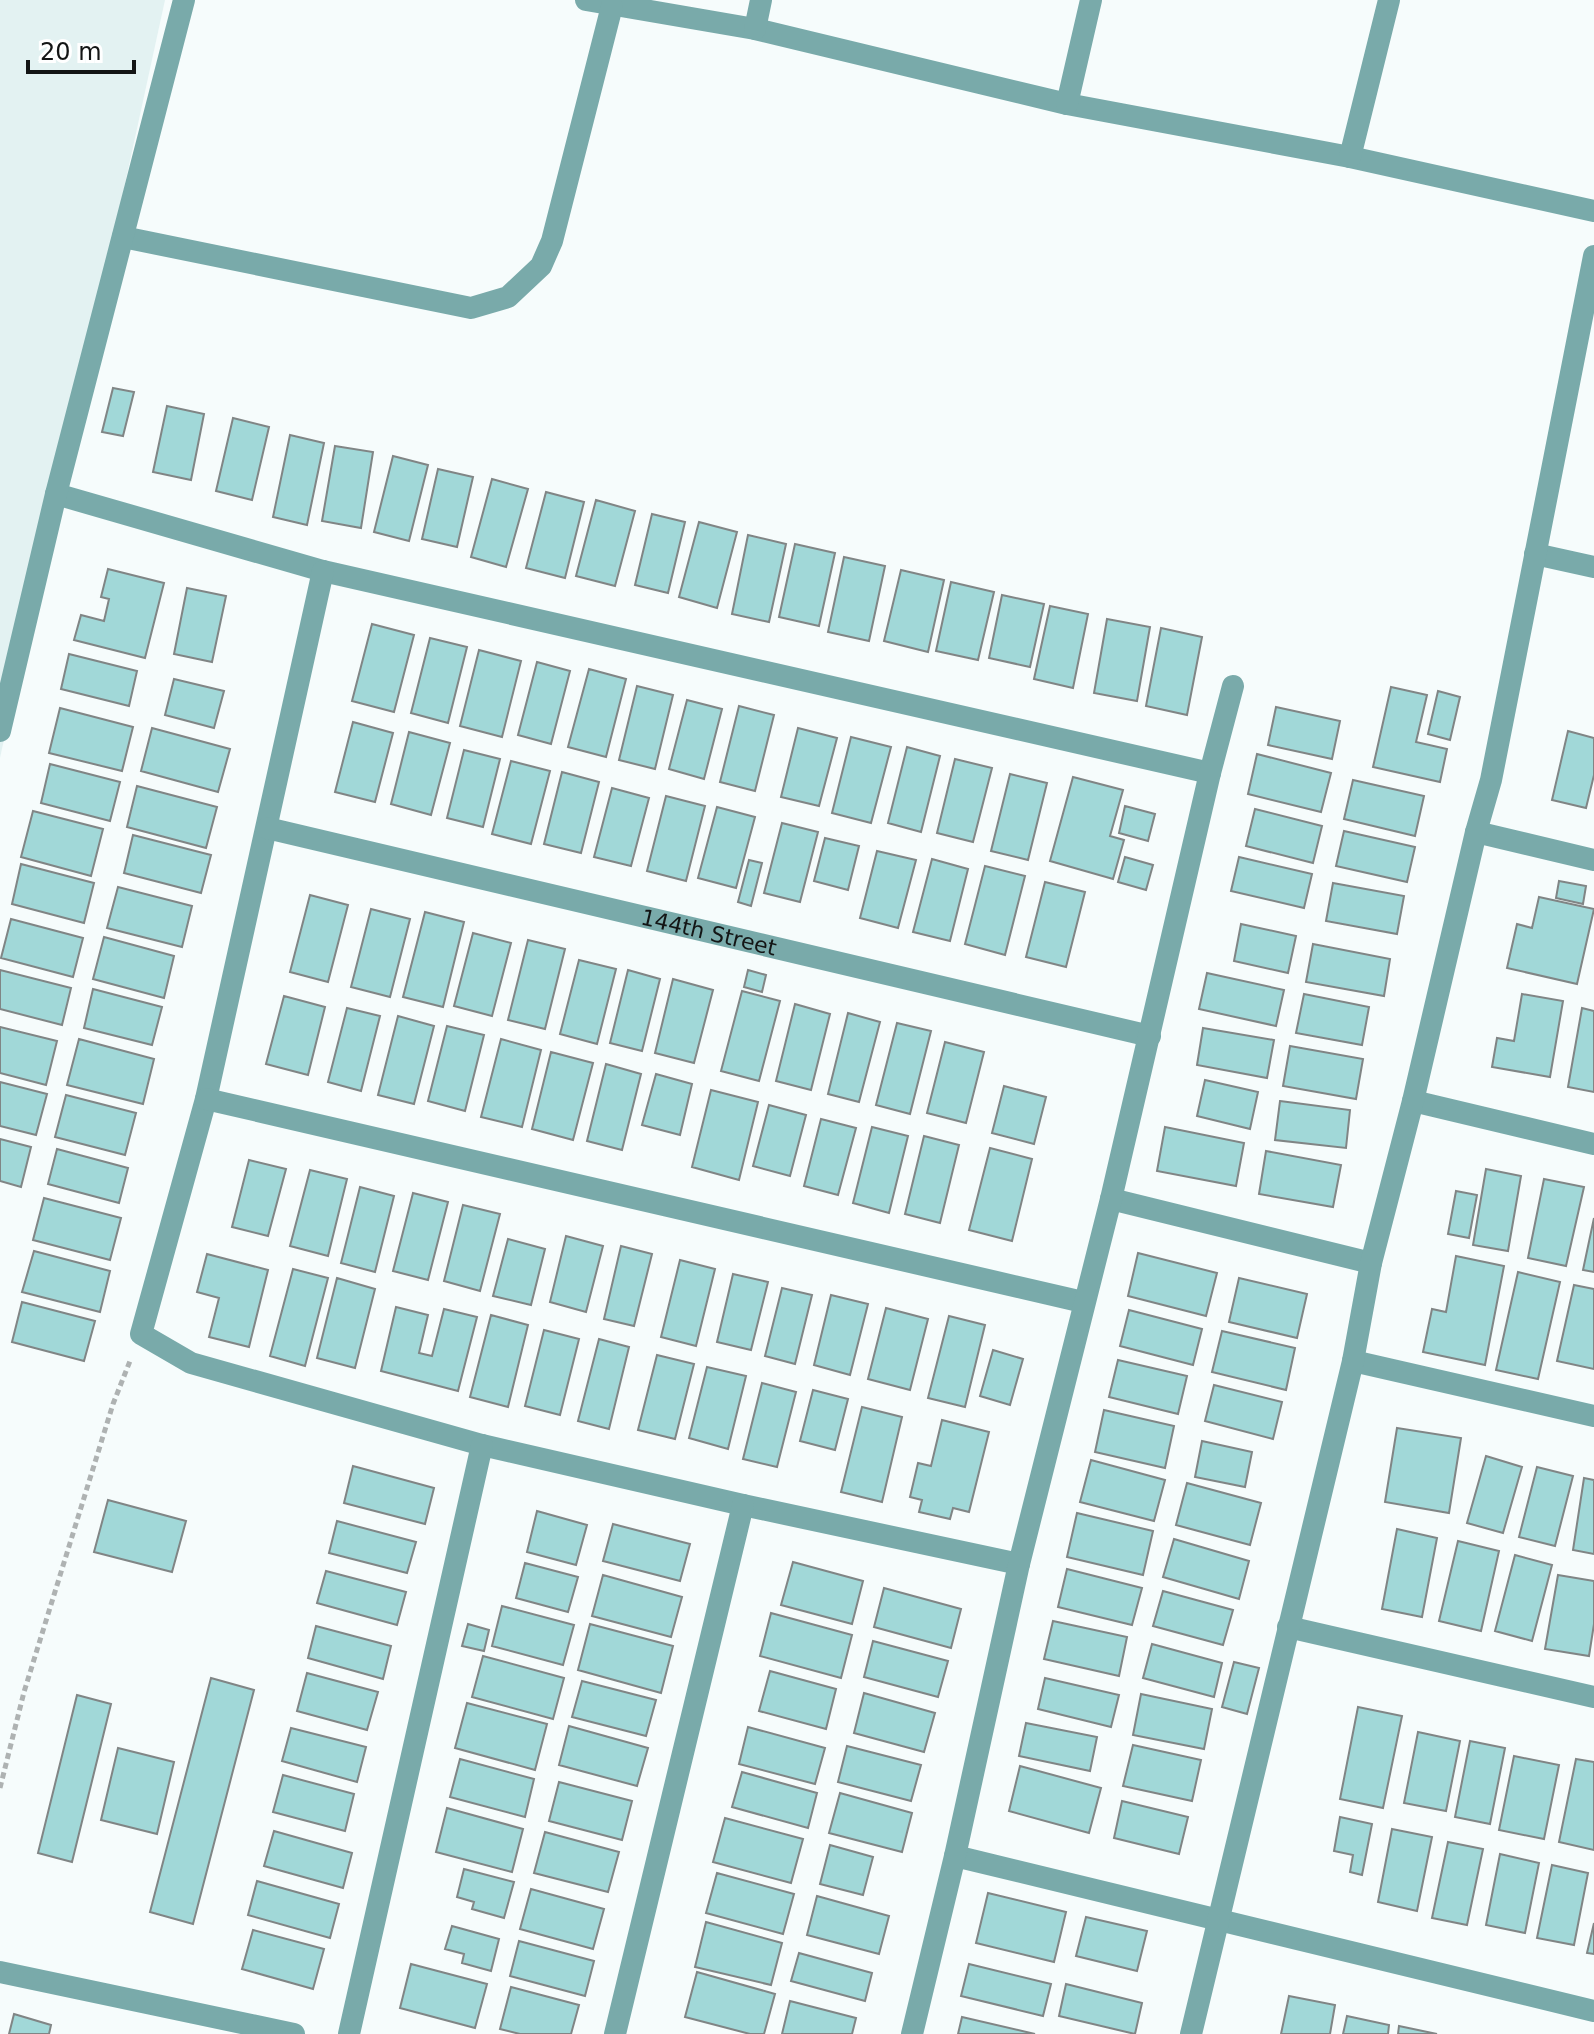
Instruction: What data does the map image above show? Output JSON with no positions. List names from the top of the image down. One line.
{"streets":{"street":["144th Street"]},"scale_bar":"20 m"}
